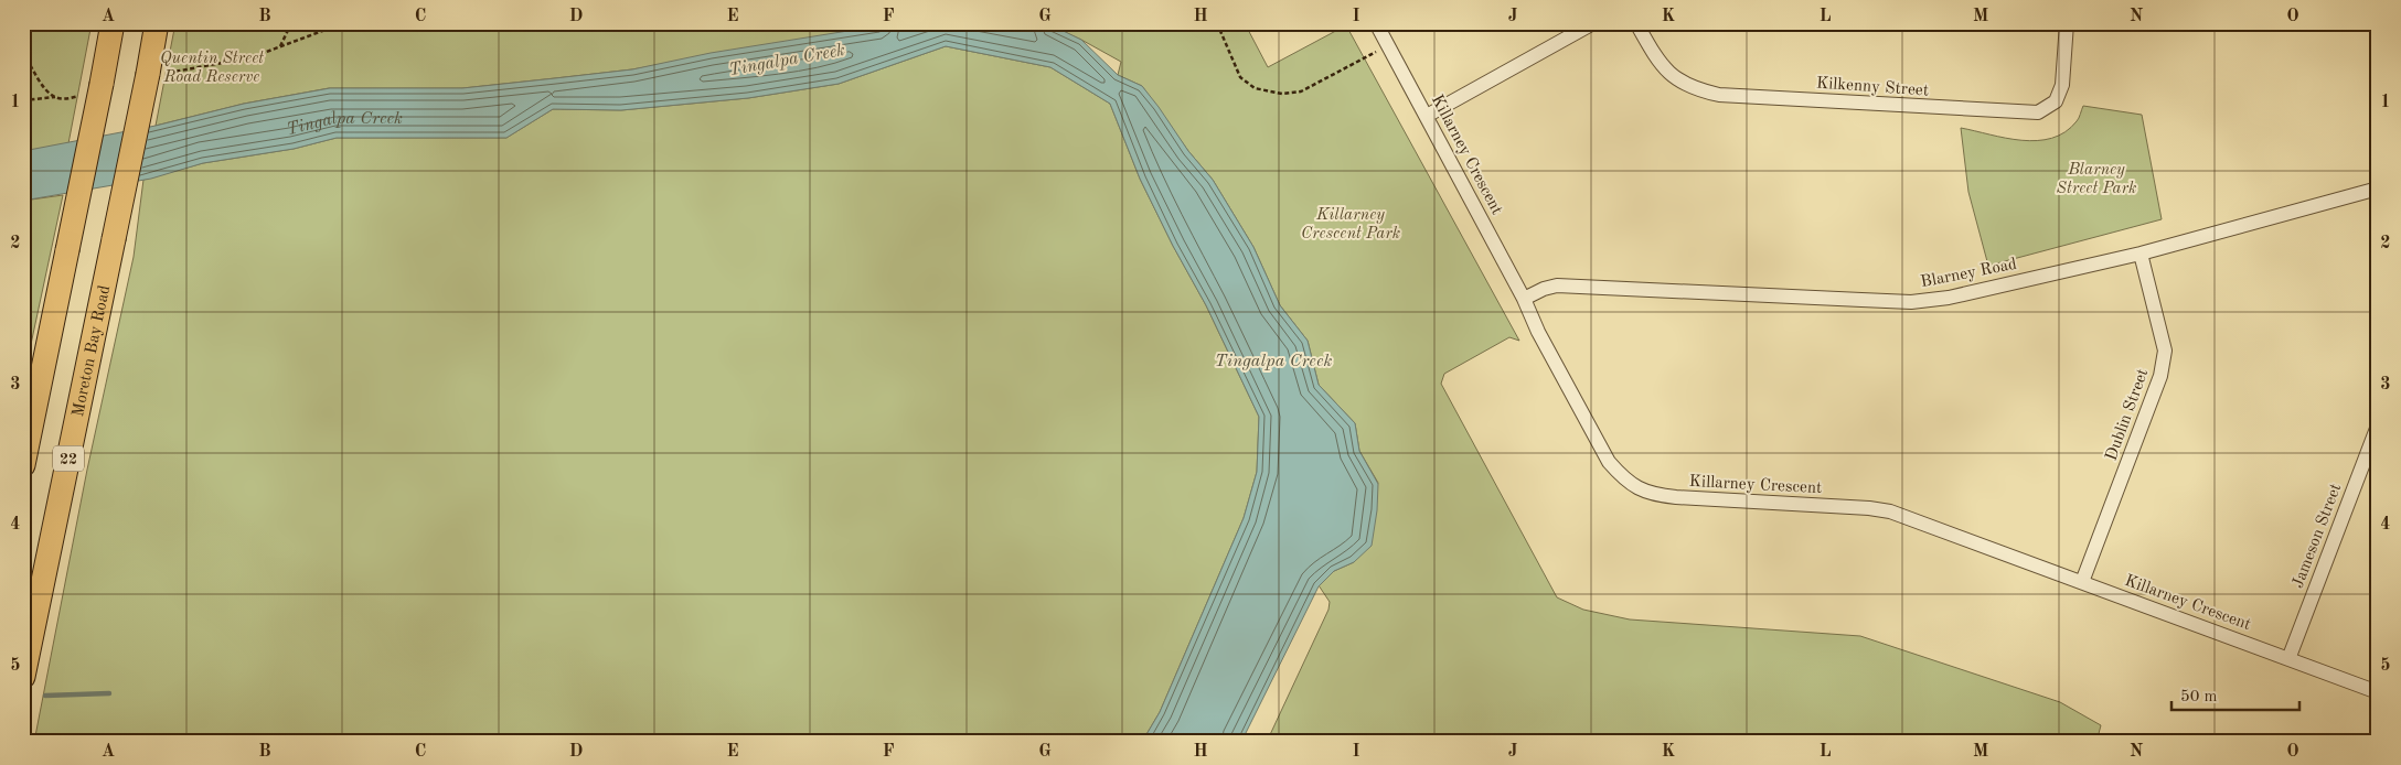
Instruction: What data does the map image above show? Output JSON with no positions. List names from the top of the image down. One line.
{"streets":{"highway":["Moreton Bay Road","22"],"street":["Kilkenny Street","Killarney Crescent","Blarney Road","Dublin Street","Jameson Street"]},"crossings":[["Killarney Crescent","Blarney Road"],["Killarney Crescent","Dublin Street"],["Killarney Crescent","Jameson Street"],["Blarney Road","Dublin Street"]],"water":["Tingalpa Creek"],"parks":["Quentin Street Road Reserve","Blarney Street Park","Killarney Crescent Park"],"scale_bar":"50 m","grid":{"columns":["A","B","C","D","E","F","G","H","I","J","K","L","M","N","O"],"rows":["1","2","3","4","5"]}}
